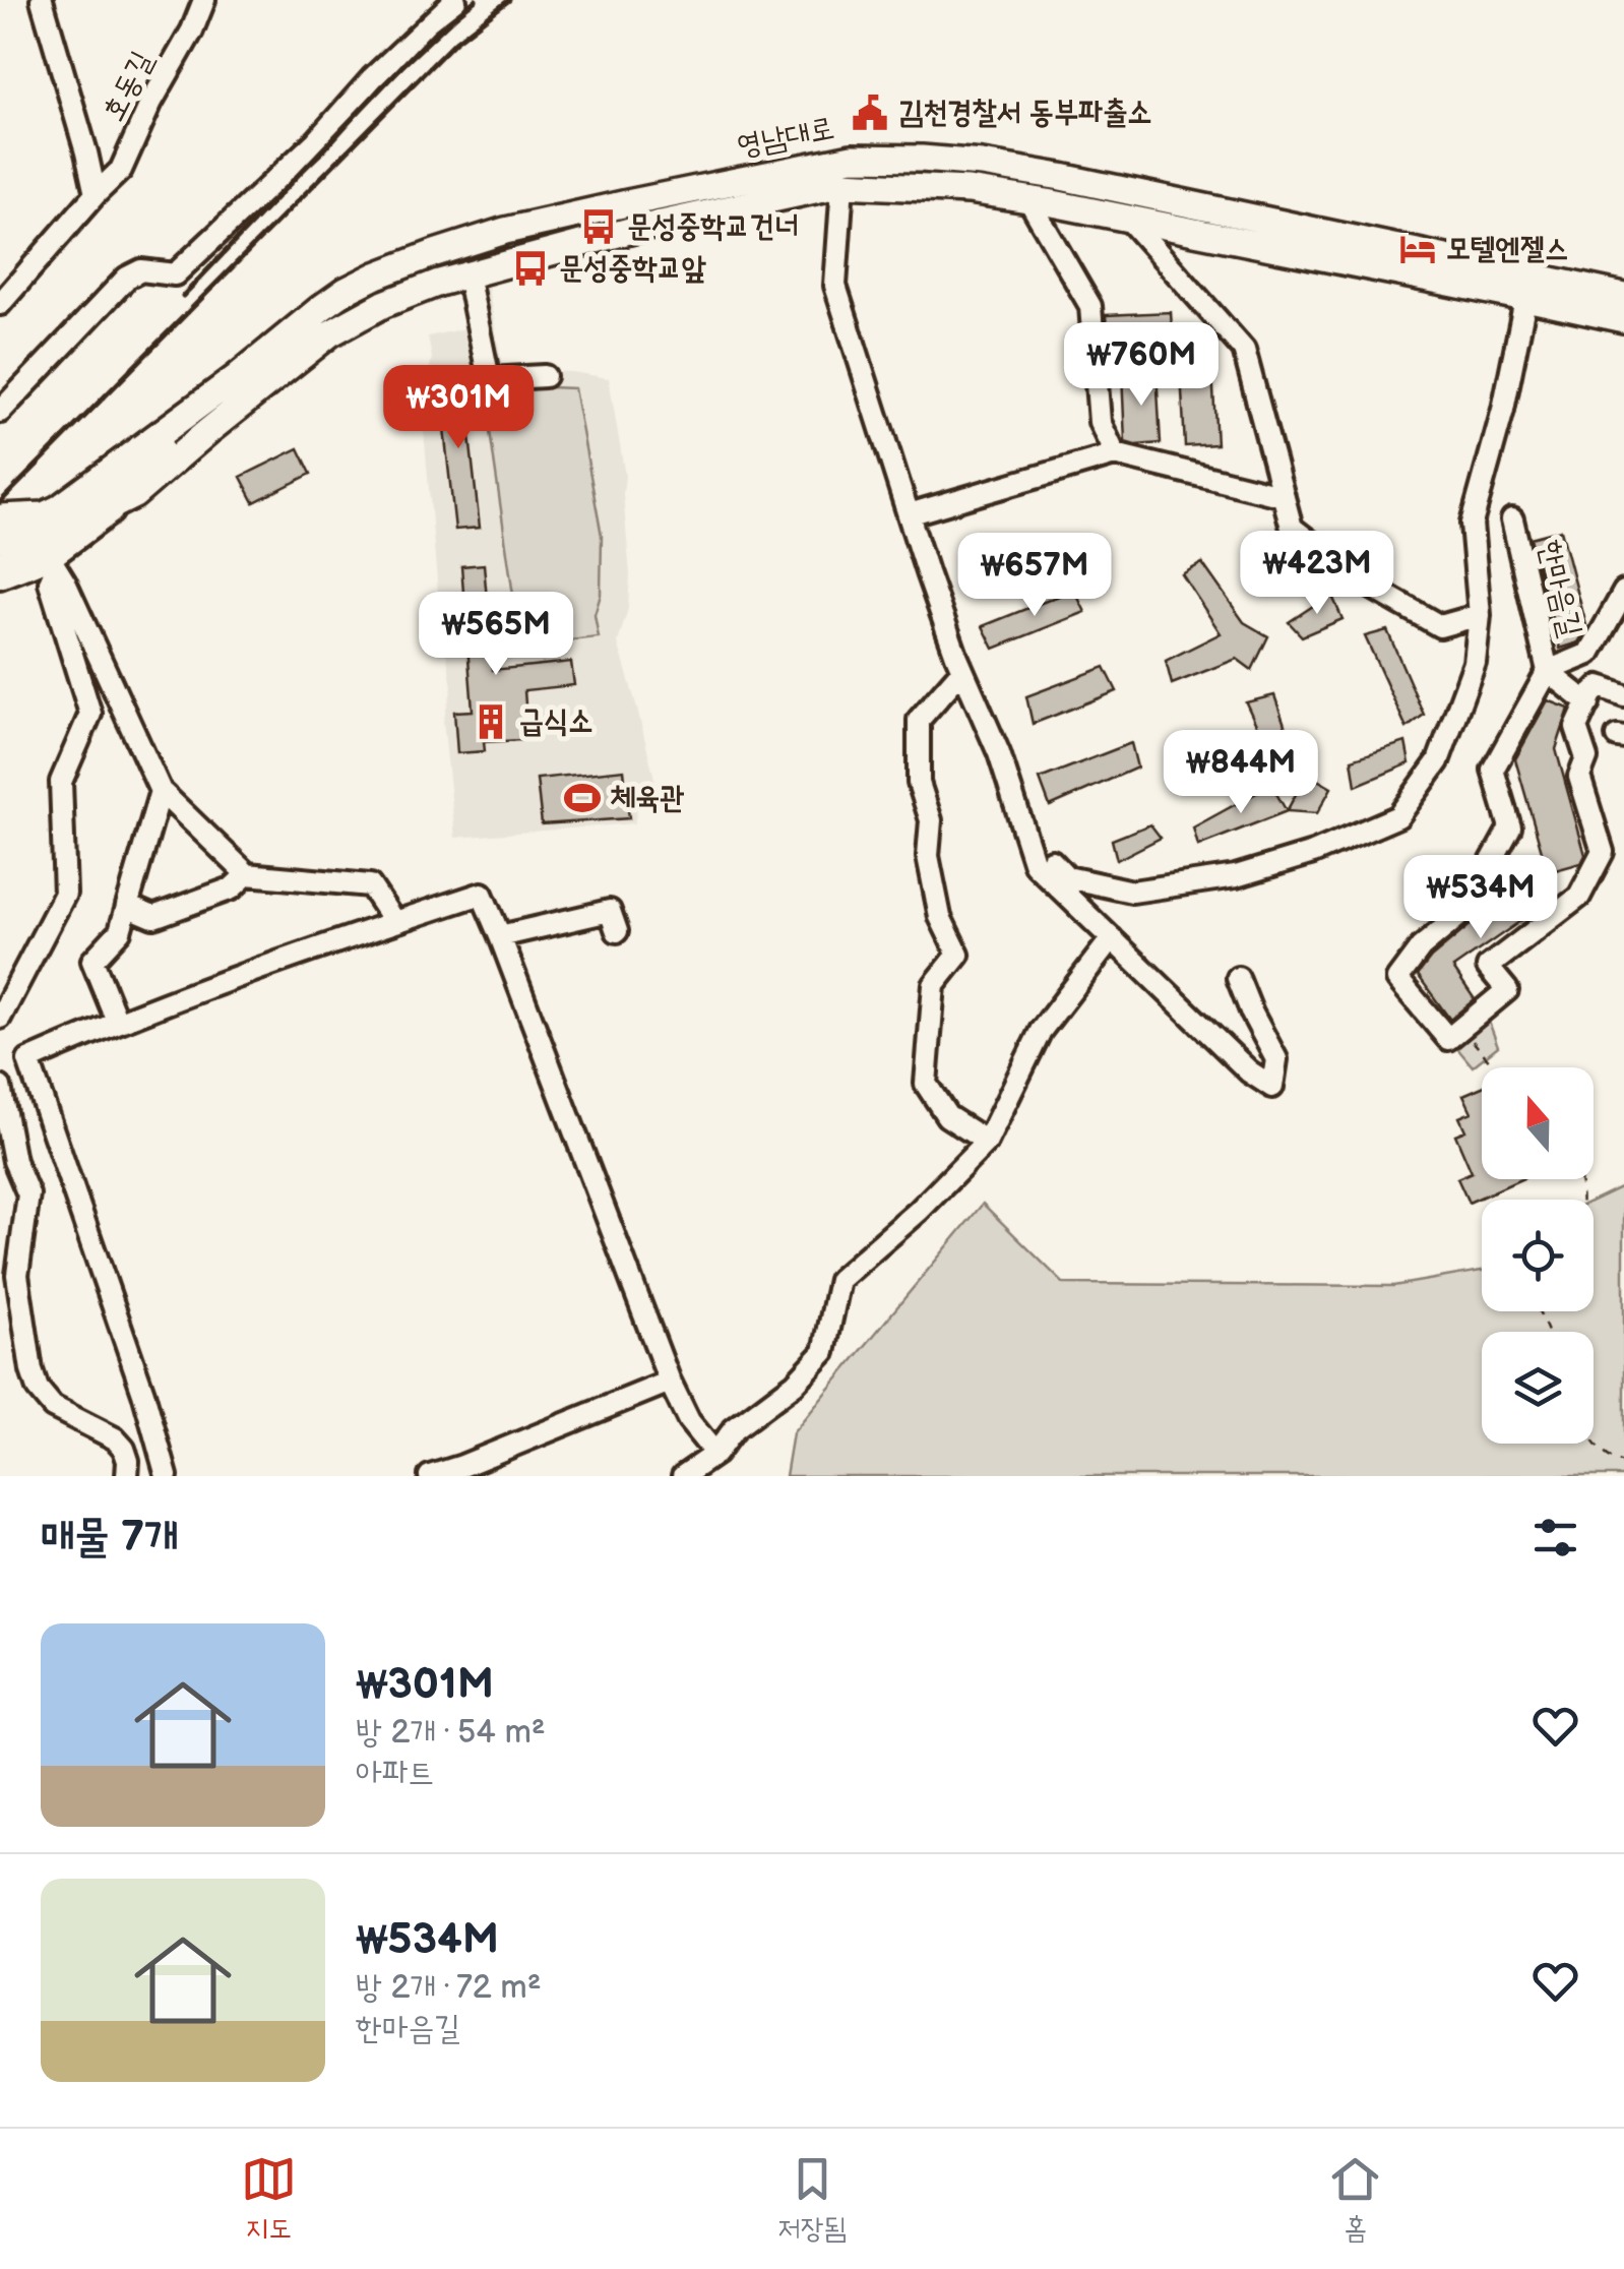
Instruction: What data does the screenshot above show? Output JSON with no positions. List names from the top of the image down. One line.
{"streets":{"main road":["영남대로"],"street":["호동길","한마음길"]},"places":{"public building":["김천경찰서 동부파출소"],"bus stop":["문성중학교건너","문성중학교앞"],"hotel":["모텔엔젤스"],"building":["급식소"],"sports":["체육관"]},"north":"top","page":{"price":["₩760M","₩301M","₩423M","₩657M","₩565M","₩844M","₩534M"],"heading":"매물 7개","list":[{"name":"₩301M","note":"방 2개 · 54 m² · 아파트"},{"name":"₩534M","note":"방 2개 · 72 m² · 한마음길"}],"tabs":["지도","저장됨","홈"]}}
